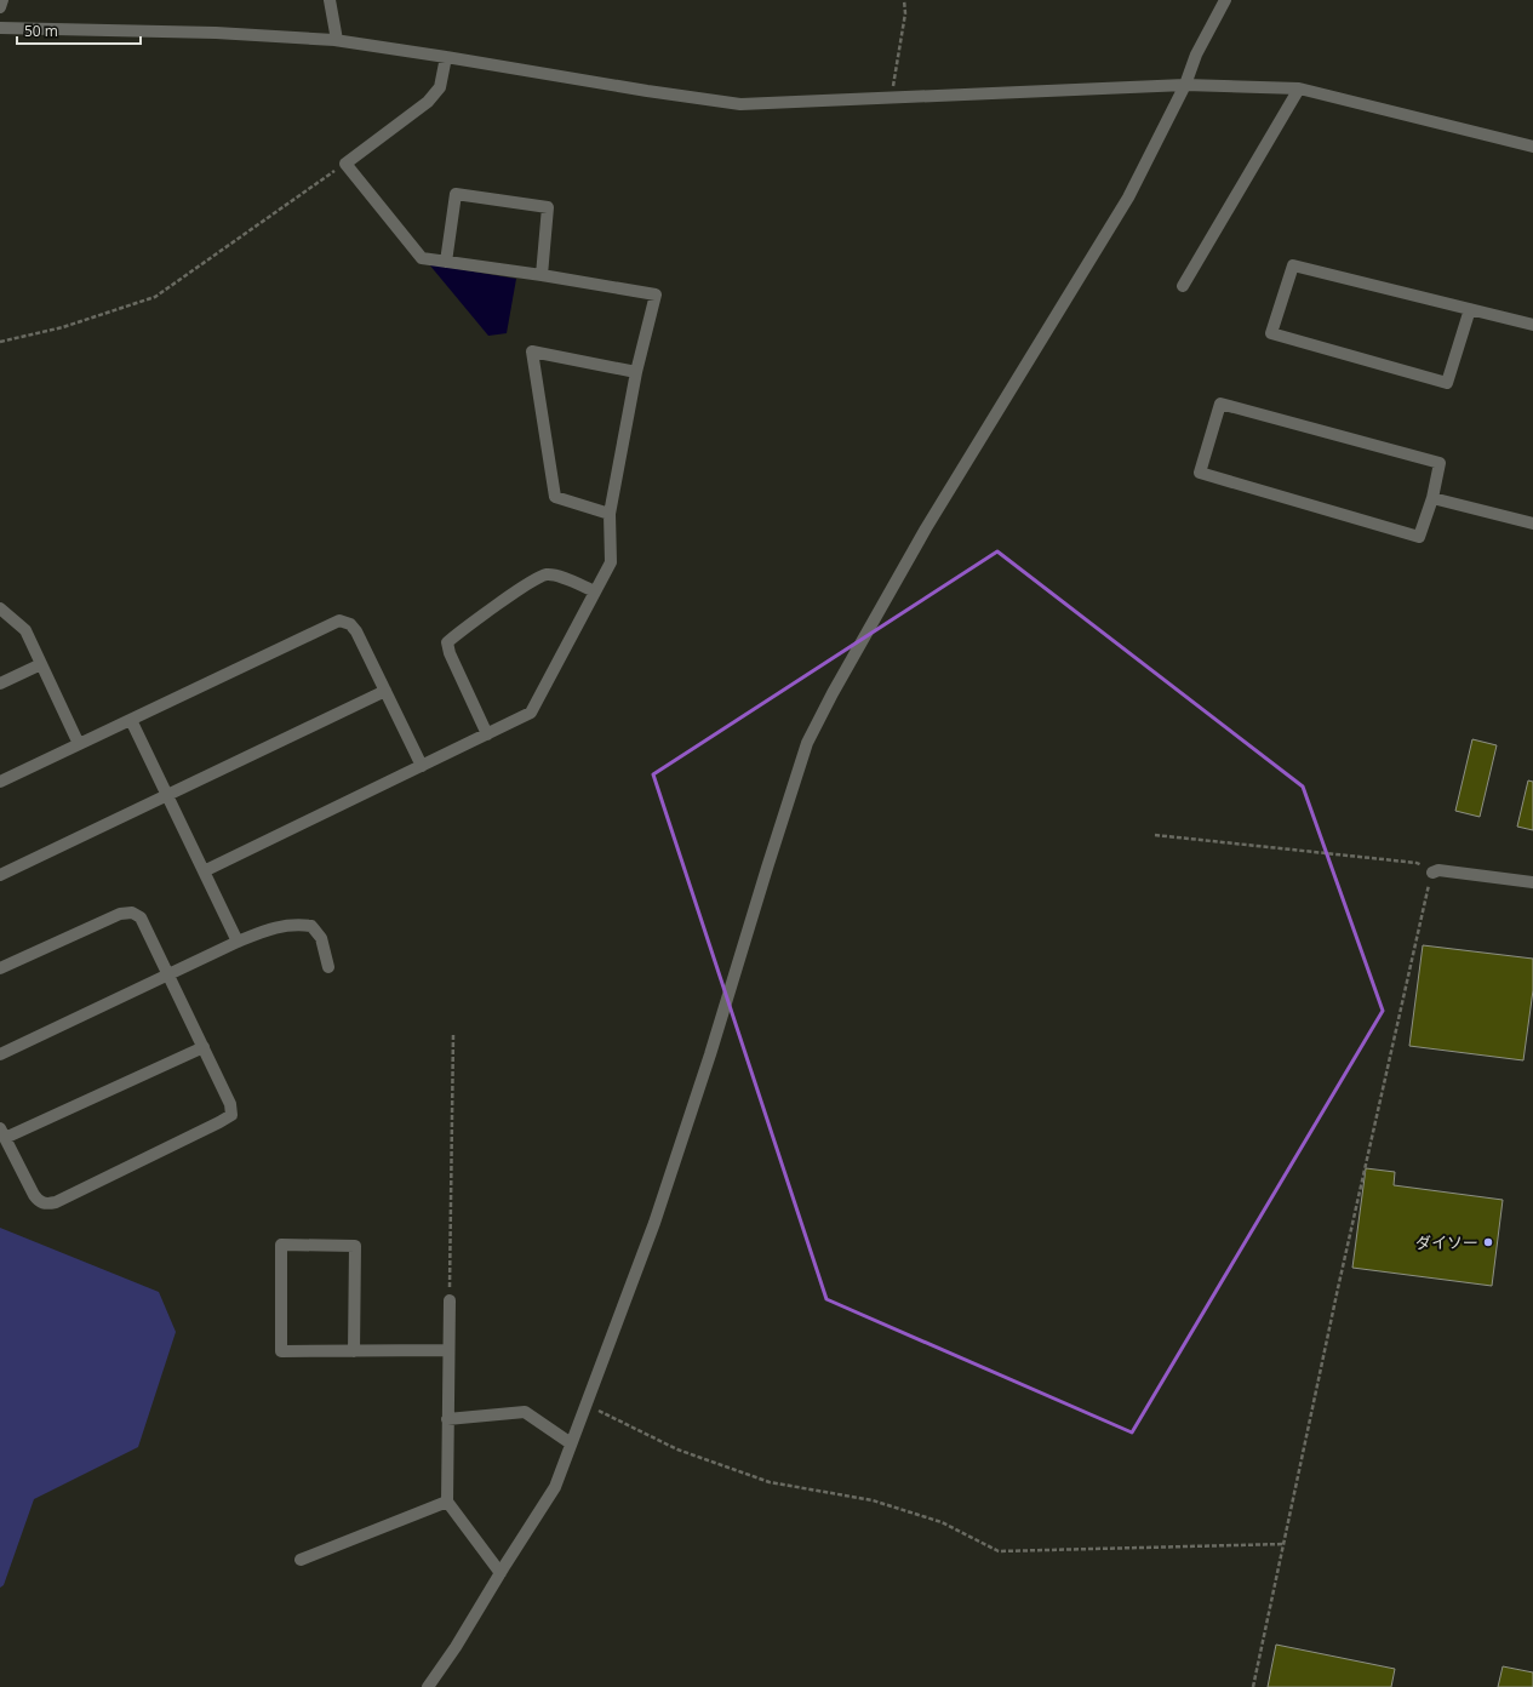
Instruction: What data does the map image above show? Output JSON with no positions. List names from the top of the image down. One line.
{"places":["ダイソー"],"scale_bar":"50 m"}
